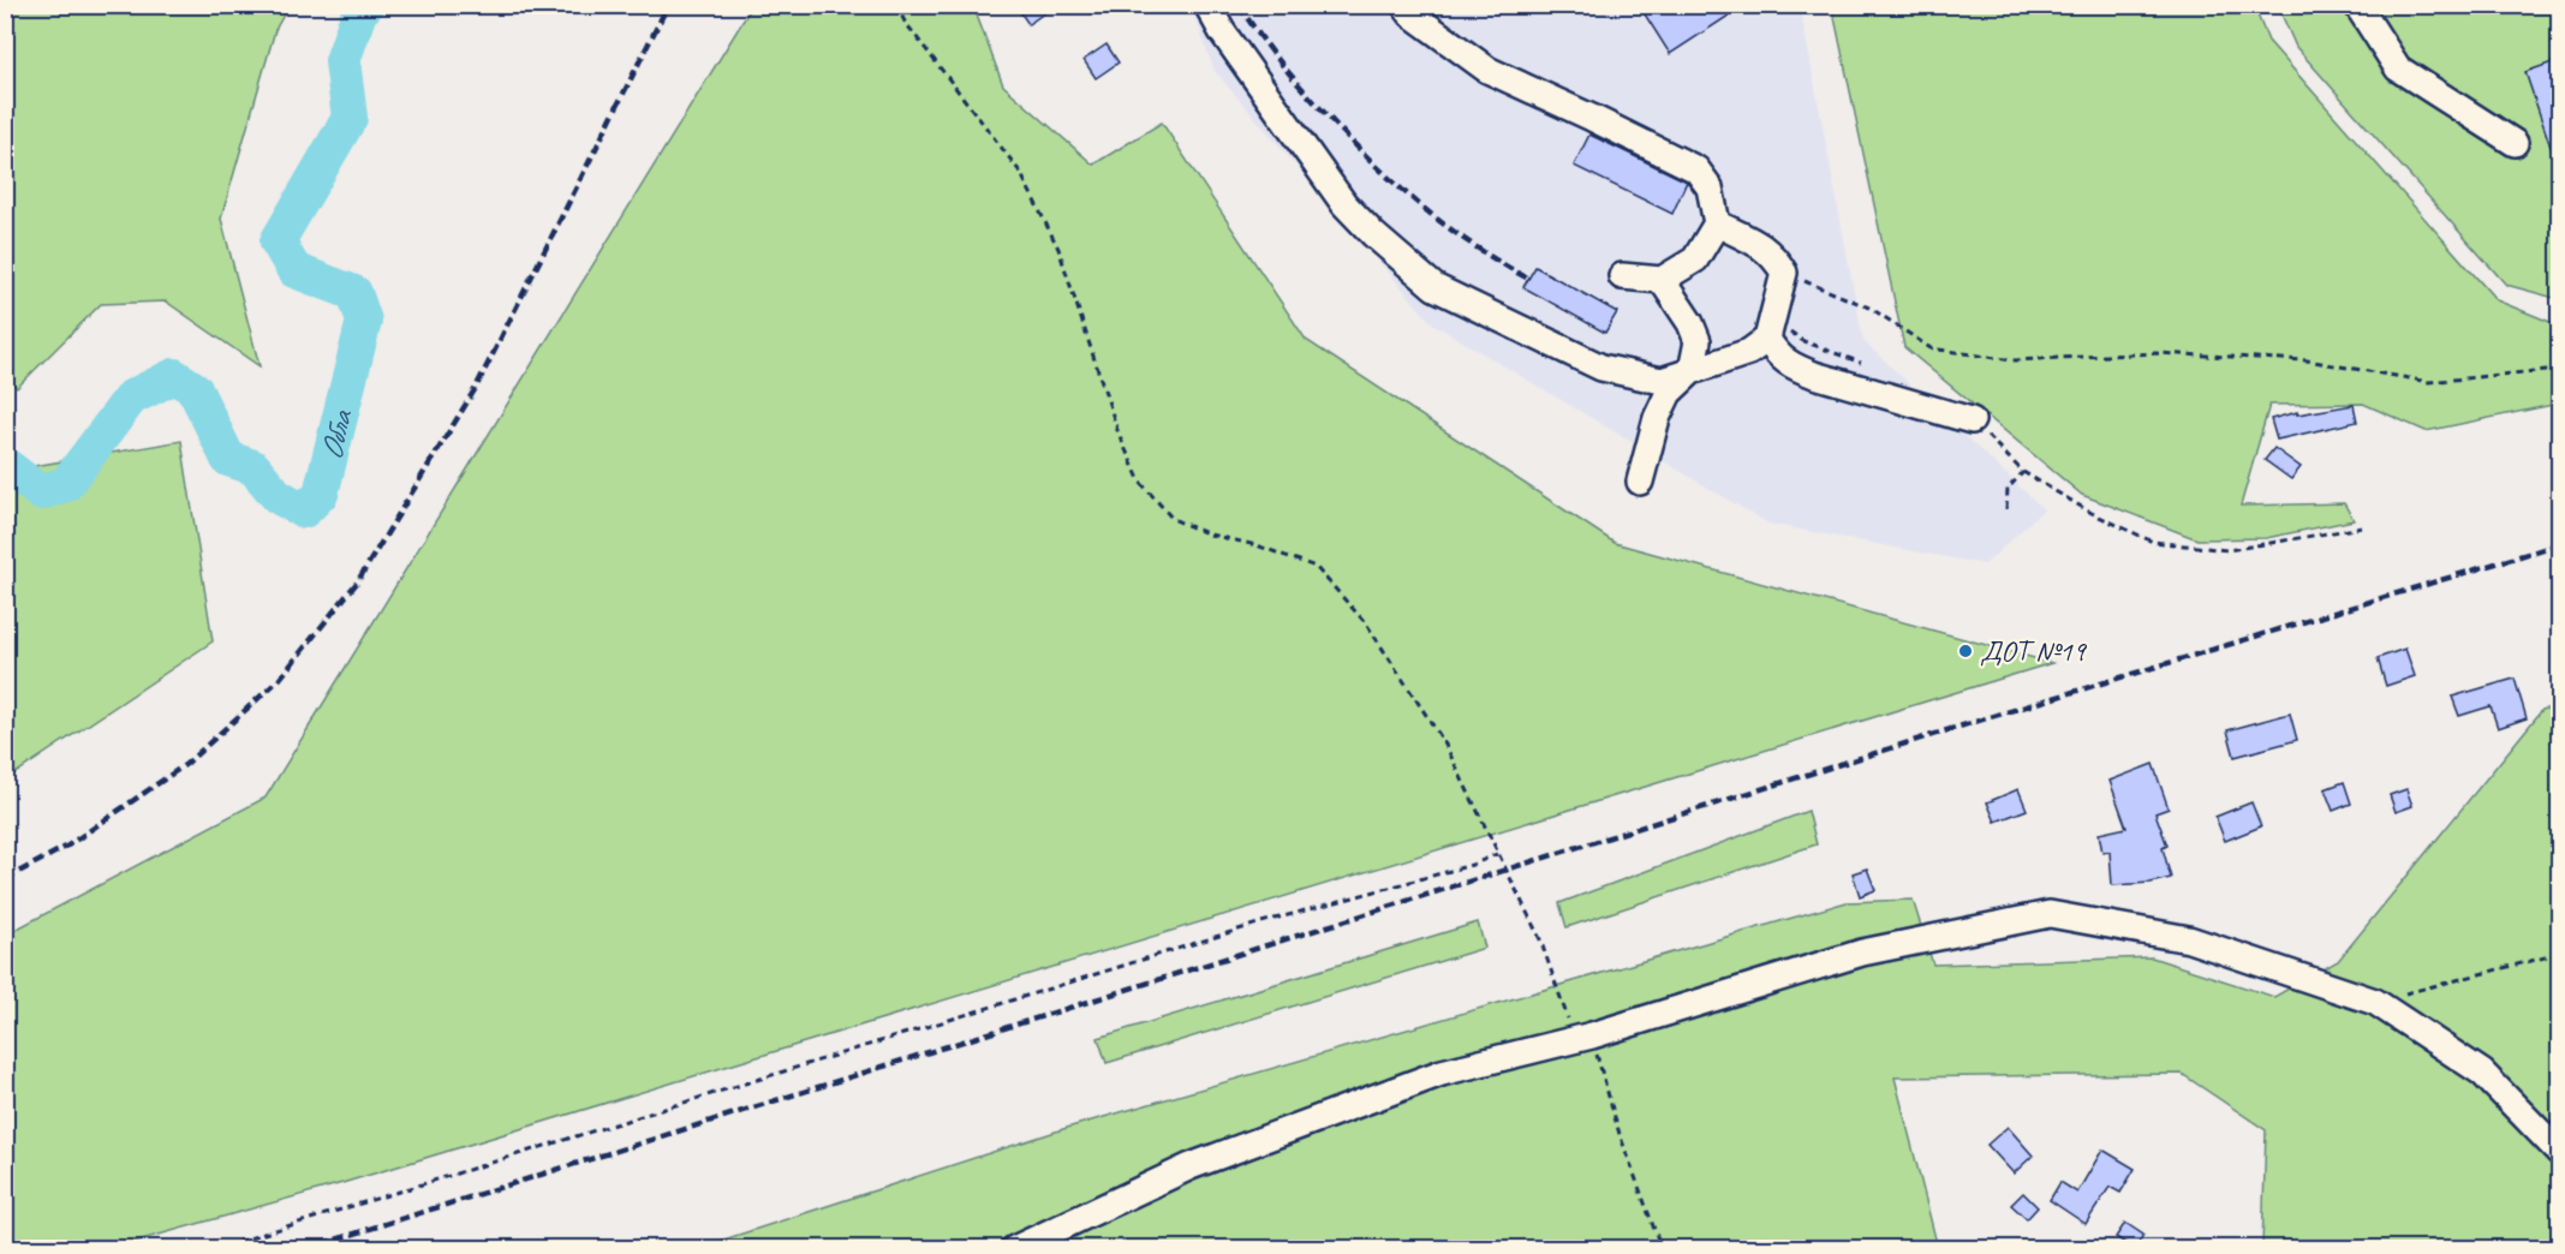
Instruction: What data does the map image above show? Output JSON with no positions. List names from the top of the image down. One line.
{"water":["Обла"],"places":["ДОТ №19"]}
